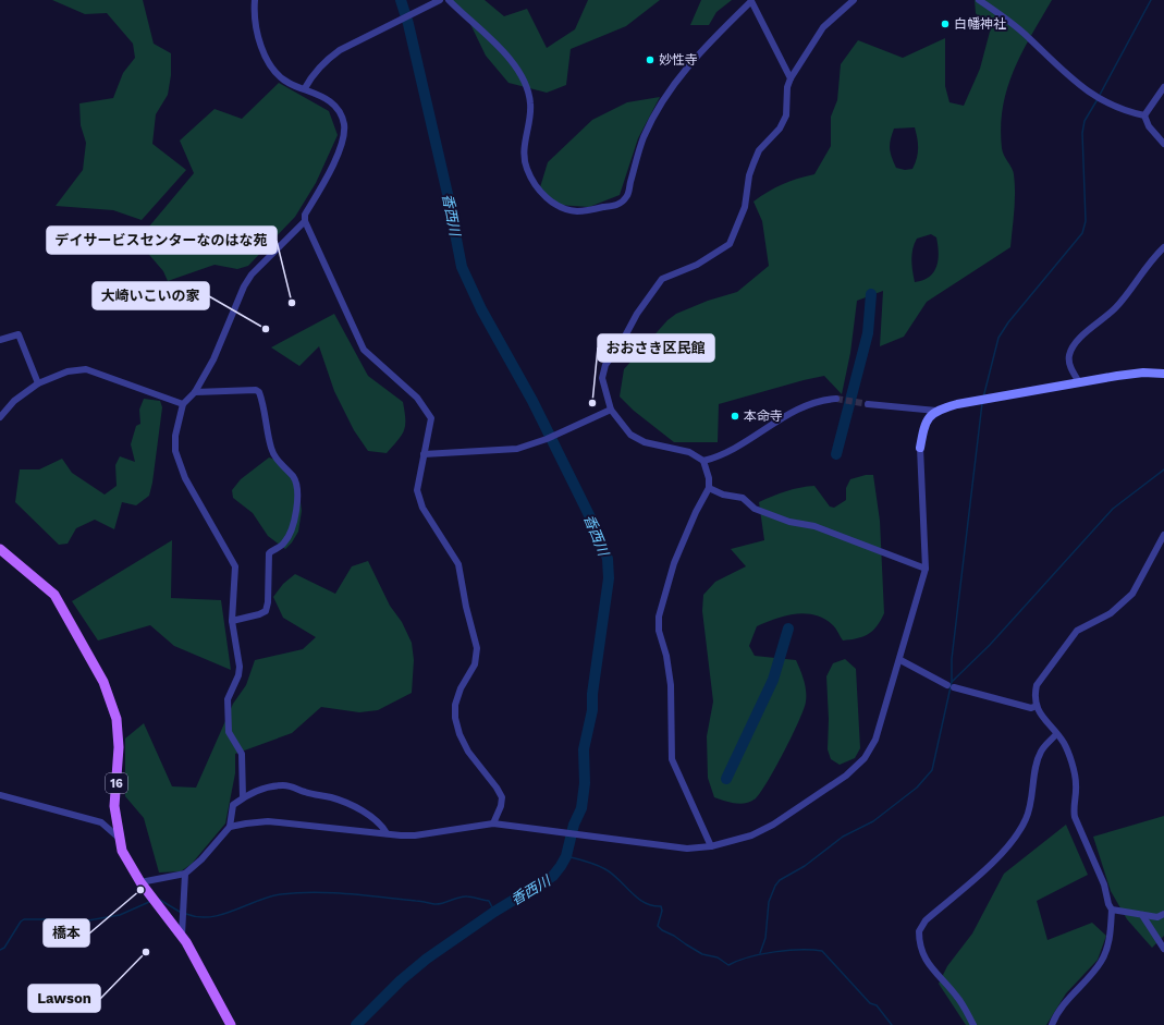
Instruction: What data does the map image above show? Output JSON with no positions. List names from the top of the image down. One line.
{"streets":{"main road":["16"]},"water":["香西川"],"places":["白幡神社","妙性寺","デイサービスセンターなのはな苑","大崎いこいの家","おおさき区民館","本命寺","橋本","Lawson"]}
